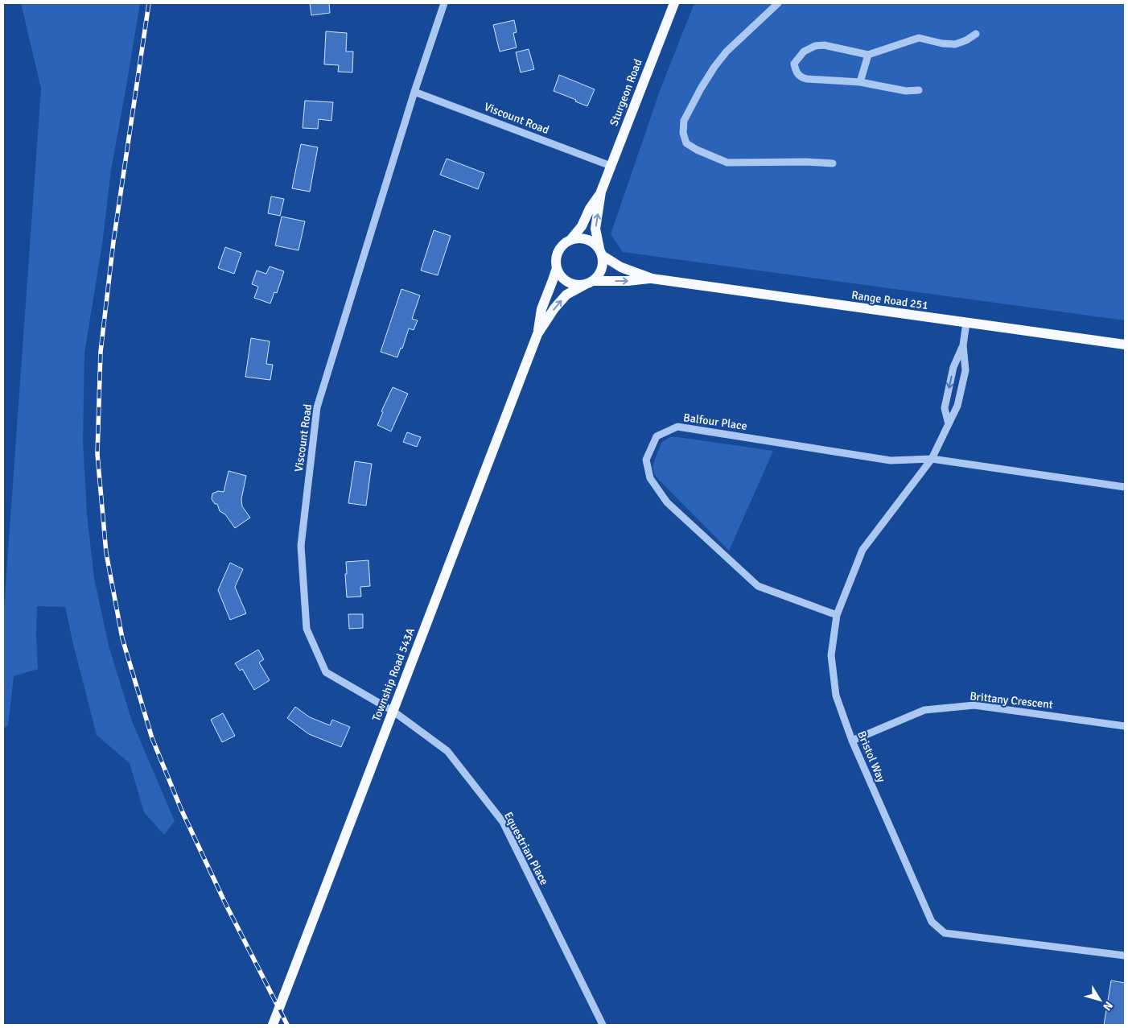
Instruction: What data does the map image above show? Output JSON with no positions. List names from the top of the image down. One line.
{"streets":{"main road":["Sturgeon Road","Range Road 251","Township Road 543A"],"street":["Viscount Road","Balfour Place","Brittany Crescent","Bristol Way","Equestrian Place"]},"crossings":[["Sturgeon Road","Viscount Road"],["Sturgeon Road","Range Road 251"],["Sturgeon Road","Township Road 543A"],["Viscount Road","Township Road 543A"],["Viscount Road","Equestrian Place"],["Range Road 251","Township Road 543A"],["Range Road 251","Bristol Way"],["Balfour Place","Bristol Way"],["Township Road 543A","Equestrian Place"],["Brittany Crescent","Bristol Way"]],"north":"bottom right"}
